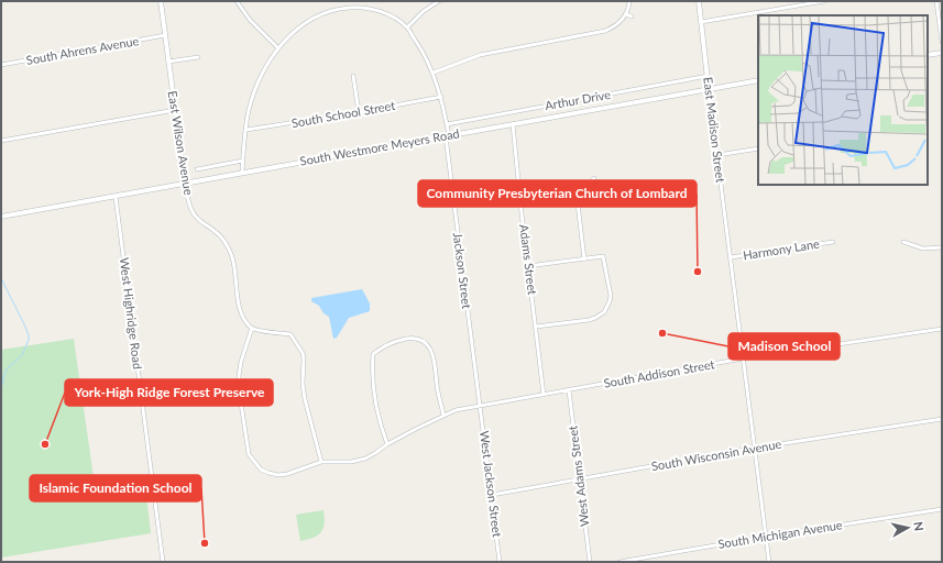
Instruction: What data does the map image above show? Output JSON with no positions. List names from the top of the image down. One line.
{"streets":{"street":["South Ahrens Avenue","Arthur Drive","South School Street","East Madison Street","East Wilson Avenue","South Westmore Meyers Road","Harmony Lane","Adams Street","Jackson Street","West Highridge Road","South Addison Street","South Wisconsin Avenue","West Adams Street","West Jackson Street","South Michigan Avenue"]},"crossings":[["South Ahrens Avenue","East Wilson Avenue"],["Arthur Drive","East Madison Street"],["Arthur Drive","Jackson Street"],["South School Street","Jackson Street"],["East Madison Street","South Westmore Meyers Road"],["East Madison Street","Harmony Lane"],["East Madison Street","South Addison Street"],["East Madison Street","South Wisconsin Avenue"],["East Madison Street","South Michigan Avenue"],["East Wilson Avenue","South Westmore Meyers Road"],["East Wilson Avenue","South Addison Street"],["South Westmore Meyers Road","Adams Street"],["South Westmore Meyers Road","Jackson Street"],["South Westmore Meyers Road","West Highridge Road"],["Adams Street","South Addison Street"],["Jackson Street","South Addison Street"],["Jackson Street","West Jackson Street"],["South Addison Street","West Adams Street"],["South Addison Street","West Jackson Street"],["South Wisconsin Avenue","West Adams Street"],["South Wisconsin Avenue","West Jackson Street"]],"places":["Community Presbyterian Church of Lombard","Madison School","York-High Ridge Forest Preserve","Islamic Foundation School"],"north":"right"}
